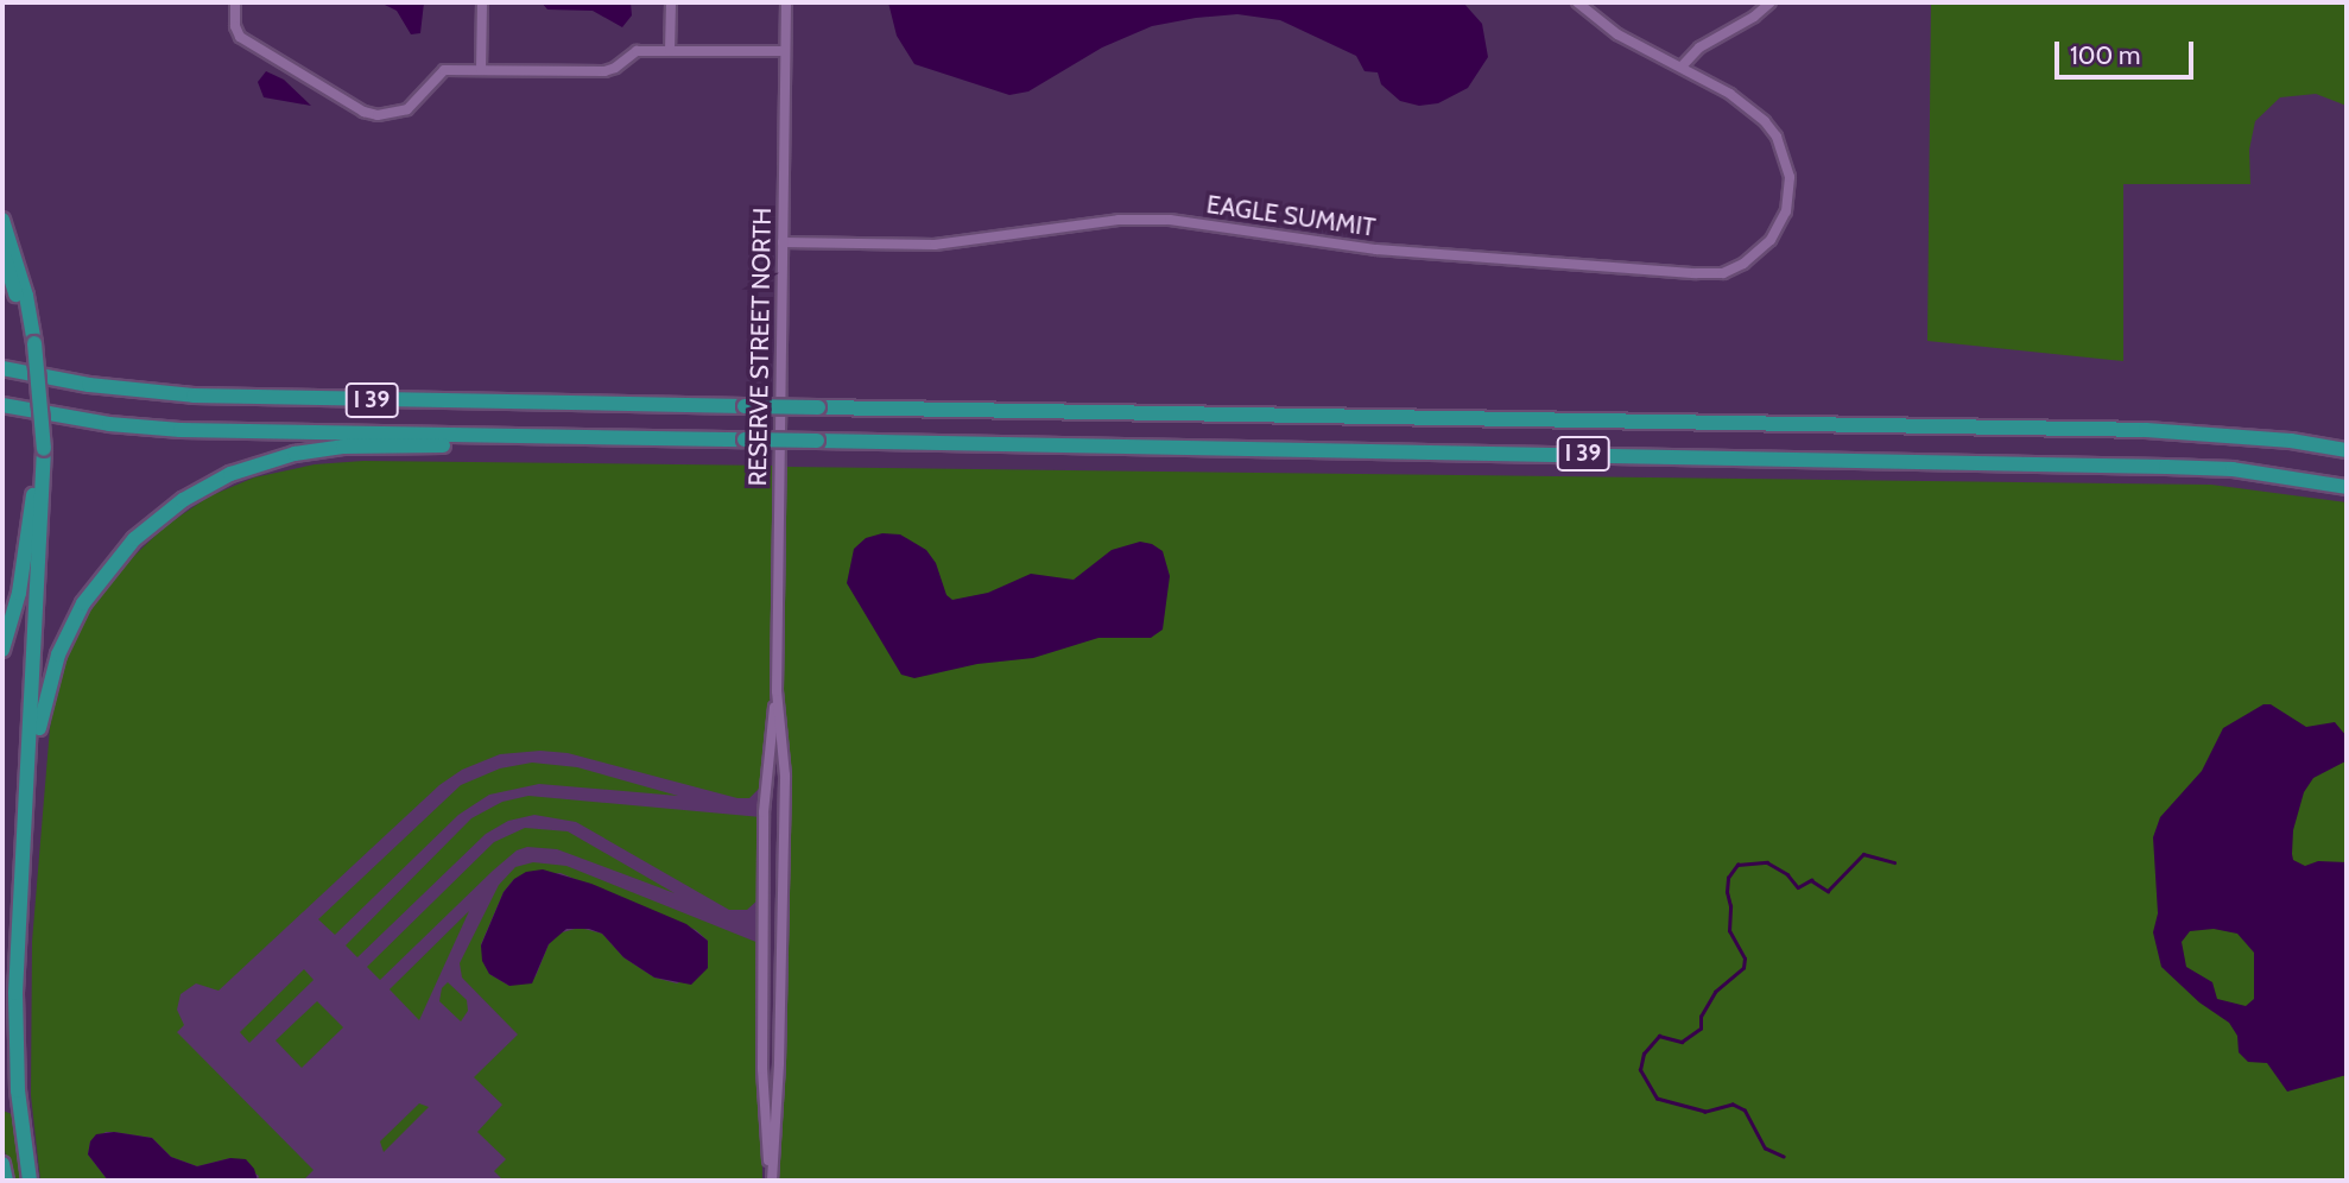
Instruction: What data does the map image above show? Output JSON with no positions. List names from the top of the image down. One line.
{"streets":{"highway":["I 39"],"street":["EAGLE SUMMIT","RESERVE STREET NORTH"]},"crossings":[["EAGLE SUMMIT","RESERVE STREET NORTH"]],"scale_bar":"100 m"}
